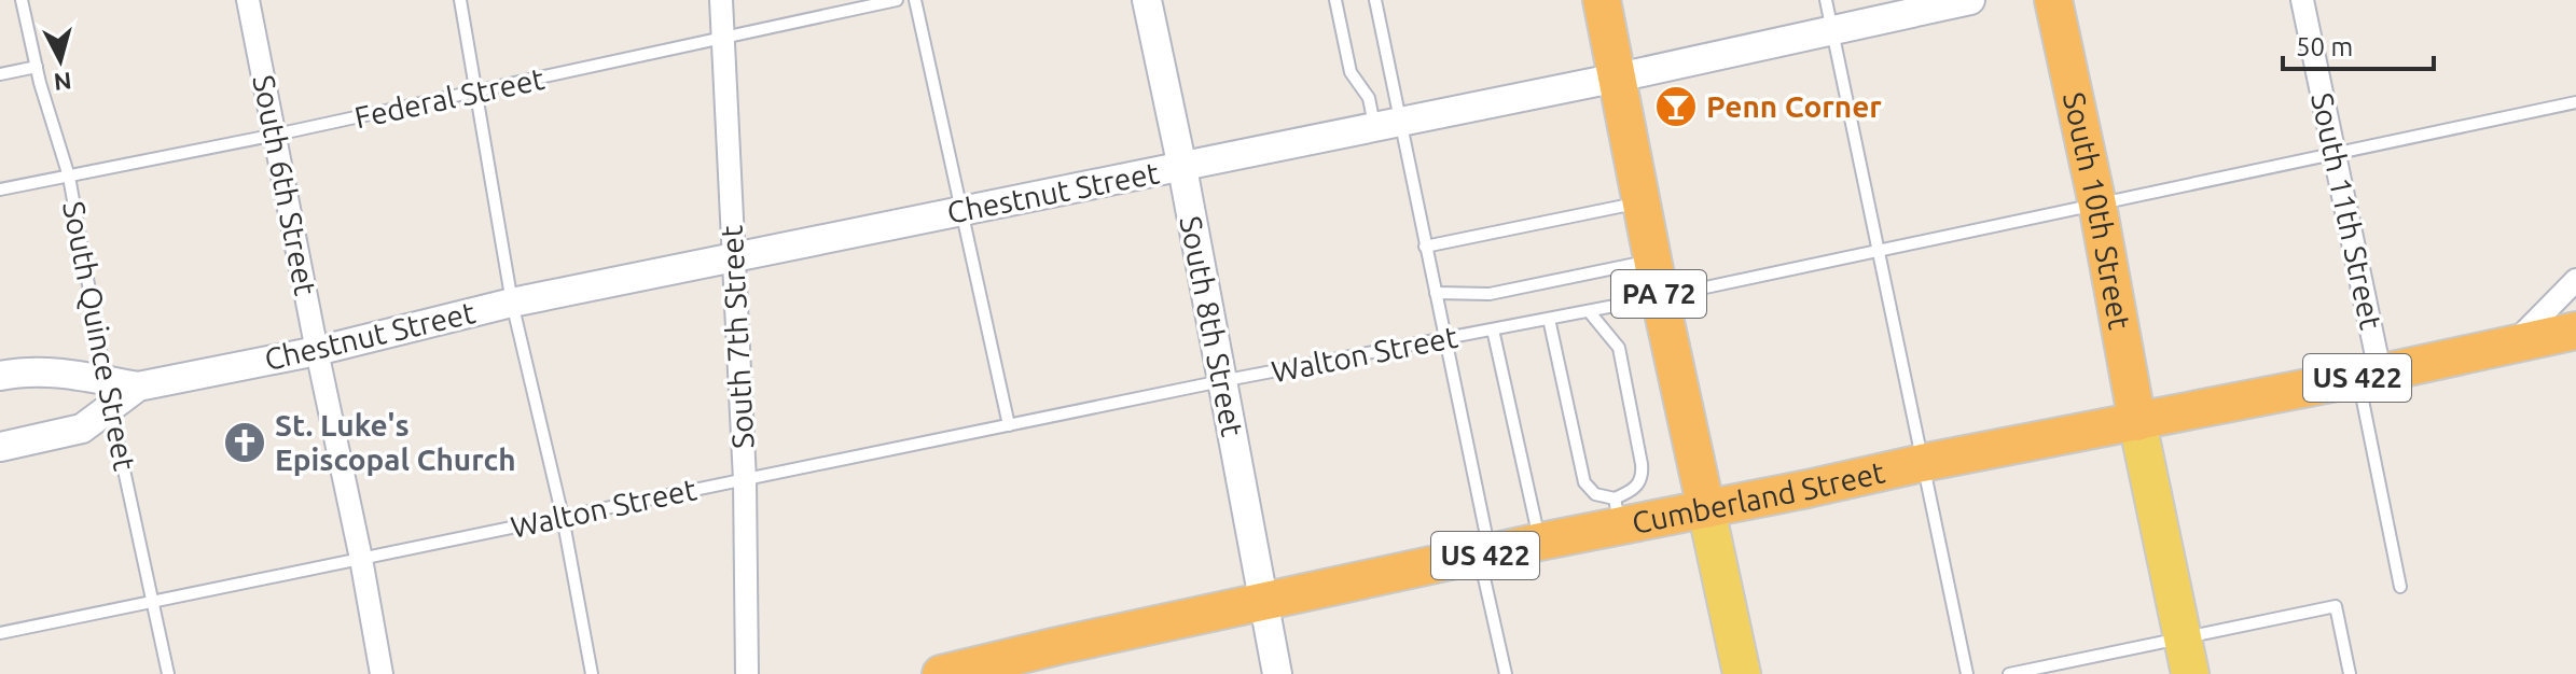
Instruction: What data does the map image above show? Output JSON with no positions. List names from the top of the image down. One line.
{"streets":{"highway":["South 10th Street","PA 72","US 422","Cumberland Street"],"street":["South 6th Street","Chestnut Street","South 11th Street","South 8th Street","South 7th Street"],"lane":["Federal Street","South Quince Street","Walton Street"]},"crossings":[["Federal Street","South 6th Street"],["Federal Street","South Quince Street"],["Federal Street","South 7th Street"],["South 6th Street","Chestnut Street"],["South 6th Street","Walton Street"],["Chestnut Street","PA 72"],["Chestnut Street","South 8th Street"],["Chestnut Street","South Quince Street"],["Chestnut Street","South 7th Street"],["South 10th Street","Walton Street"],["South 10th Street","Cumberland Street"],["South 11th Street","Walton Street"],["South 11th Street","Cumberland Street"],["PA 72","Walton Street"],["PA 72","Cumberland Street"],["South 8th Street","Walton Street"],["South 8th Street","Cumberland Street"],["South Quince Street","Walton Street"],["South 7th Street","Walton Street"]],"places":{"bar":["Penn Corner"],"church":["St. Luke's Episcopal Church"]},"scale_bar":"50 m","north":"bottom"}
